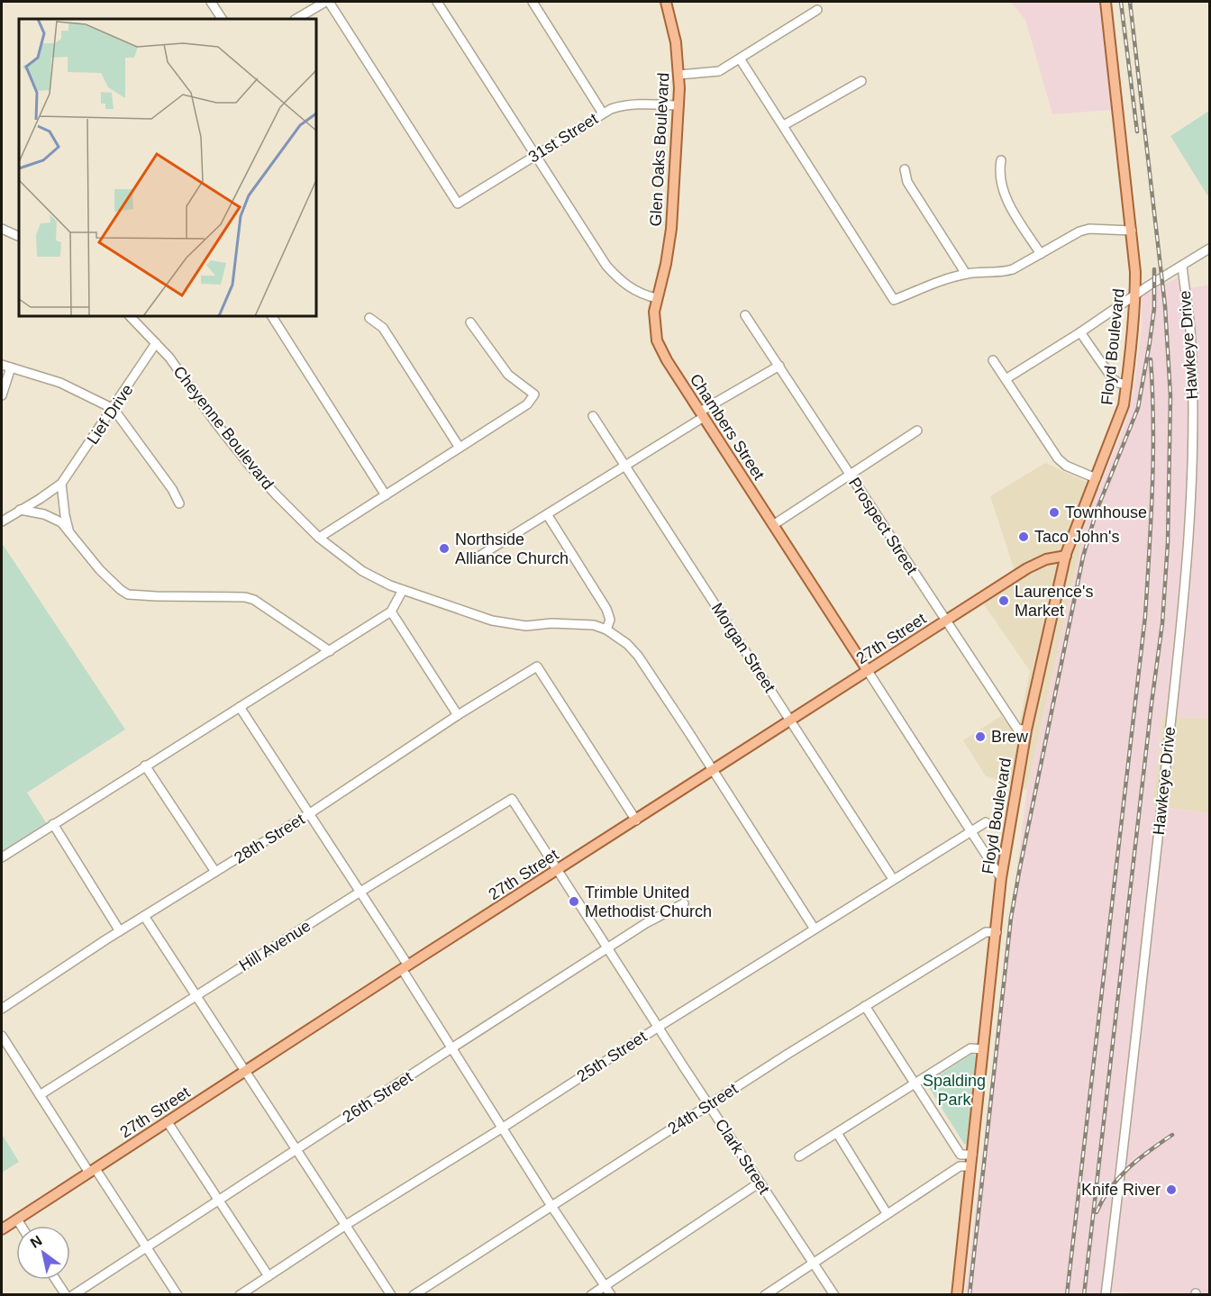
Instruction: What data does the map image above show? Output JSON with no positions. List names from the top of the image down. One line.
{"streets":{"main road":["Glen Oaks Boulevard","Floyd Boulevard","Chambers Street","27th Street"],"street":["31st Street","Hawkeye Drive","Lief Drive","Cheyenne Boulevard","Prospect Street","Morgan Street","28th Street","Hill Avenue","25th Street","26th Street","24th Street","Clark Street"]},"crossings":[["31st Street","Glen Oaks Boulevard"],["Glen Oaks Boulevard","Chambers Street"],["Floyd Boulevard","Chambers Street"],["Floyd Boulevard","Prospect Street"],["Floyd Boulevard","27th Street"],["Floyd Boulevard","24th Street"],["Lief Drive","Cheyenne Boulevard"],["Chambers Street","27th Street"],["Chambers Street","25th Street"],["Cheyenne Boulevard","27th Street"],["Cheyenne Boulevard","25th Street"],["Prospect Street","27th Street"],["27th Street","Morgan Street"],["27th Street","28th Street"],["27th Street","Clark Street"],["Morgan Street","25th Street"],["Hill Avenue","Clark Street"],["25th Street","Clark Street"],["26th Street","Clark Street"],["24th Street","Clark Street"]],"parks":["Spalding Park"],"places":["Townhouse","Taco John's","Northside Alliance Church","Laurence's Market","Brew","Trimble United Methodist Church","Knife River"],"north":"top left"}
